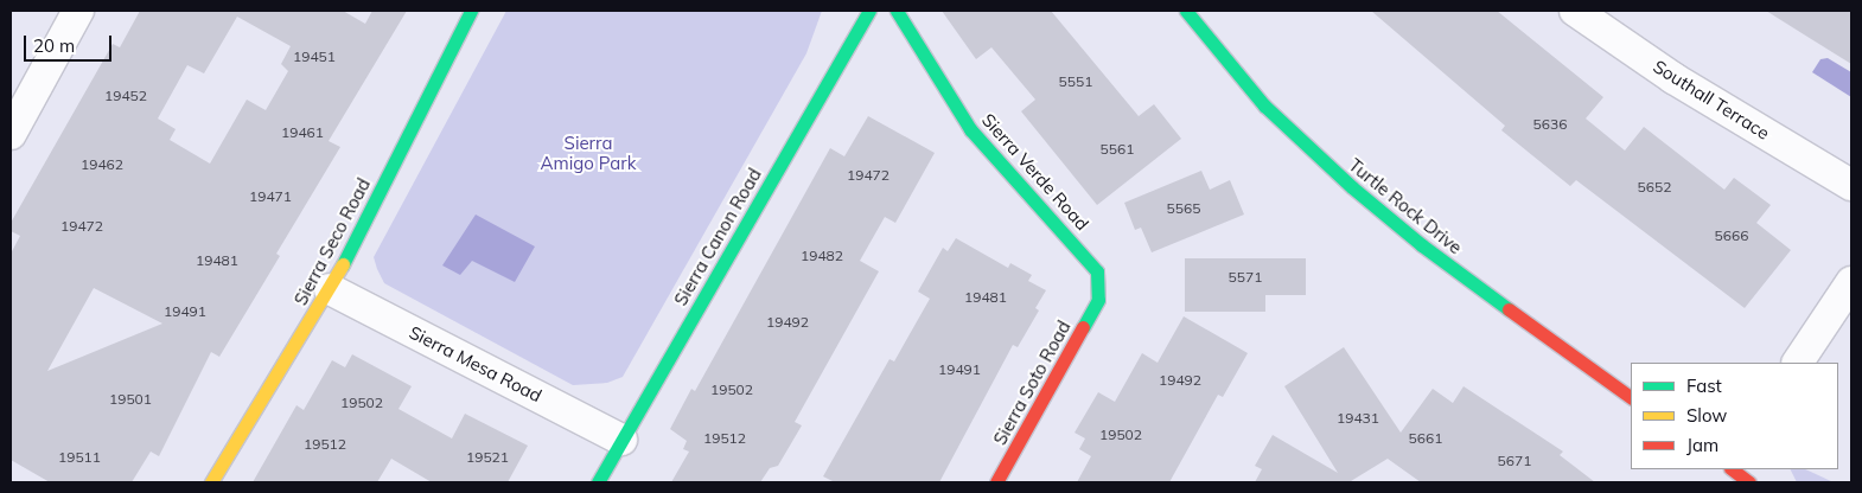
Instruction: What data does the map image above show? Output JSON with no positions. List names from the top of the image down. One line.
{"streets":{"street":["Southall Terrace","Sierra Verde Road","Turtle Rock Drive","Sierra Canon Road","Sierra Seco Road","Sierra Mesa Road","Sierra Soto Road"]},"crossings":[["Sierra Verde Road","Sierra Soto Road"],["Sierra Canon Road","Sierra Mesa Road"],["Sierra Seco Road","Sierra Mesa Road"]],"parks":["Sierra Amigo Park"],"house_numbers":["19451","5551","19452","5636","19461","5561","19462","19472","5652","19471","5565","19472","5666","19482","19481","5571","19481","19491","19492","19491","19492","19502","19501","19502","19431","19502","19512","5661","19512","19511","19521","5671"],"legend":["Fast","Slow","Jam"],"scale_bar":"20 m"}
